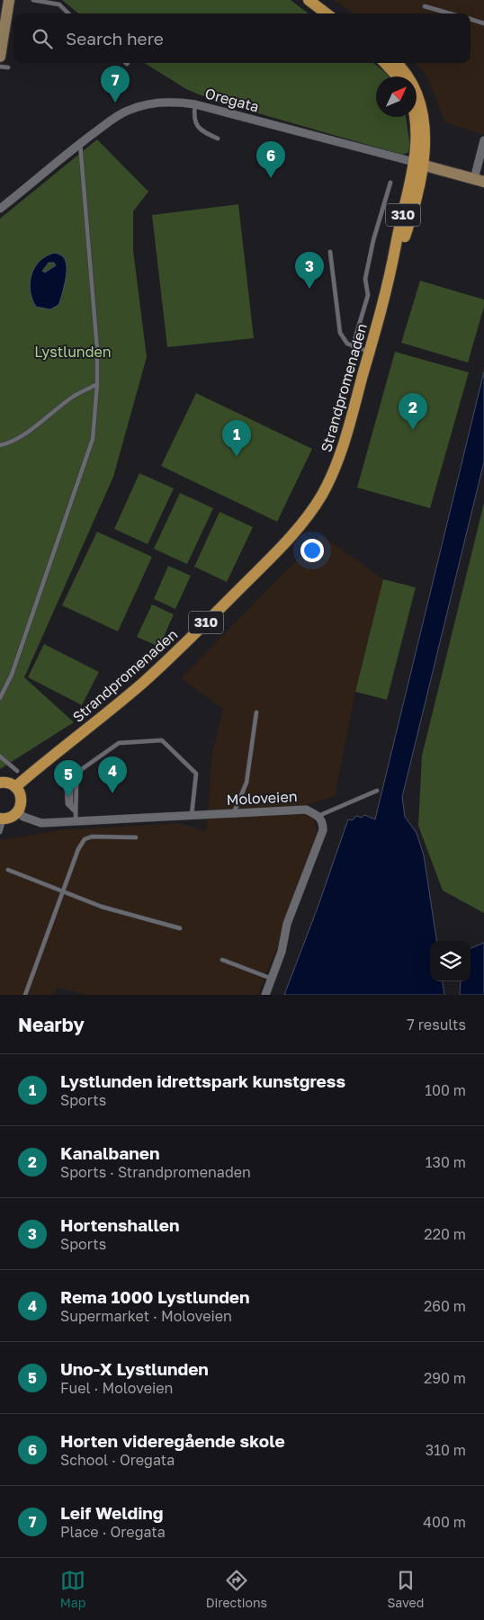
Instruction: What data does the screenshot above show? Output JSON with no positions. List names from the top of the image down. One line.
{"streets":{"main road":["Oregata","310","Strandpromenaden"],"street":["Moloveien"]},"crossings":[["Oregata","Strandpromenaden"]],"parks":["Lystlunden"],"north":"top right","page":{"search":"Search here","pins":["7","6","3","2","1","4","5"],"heading":["Nearby","7 results"],"list":[{"mark":"1","name":"Lystlunden idrettspark kunstgress","note":"Sports","value":"100 m"},{"mark":"2","name":"Kanalbanen","note":"Sports · Strandpromenaden","value":"130 m"},{"mark":"3","name":"Hortenshallen","note":"Sports","value":"220 m"},{"mark":"4","name":"Rema 1000 Lystlunden","note":"Supermarket · Moloveien","value":"260 m"},{"mark":"5","name":"Uno-X Lystlunden","note":"Fuel · Moloveien","value":"290 m"},{"mark":"6","name":"Horten videregående skole","note":"School · Oregata","value":"310 m"},{"mark":"7","name":"Leif Welding","note":"Place · Oregata","value":"400 m"}],"nav":["Map","Directions","Saved"]}}
